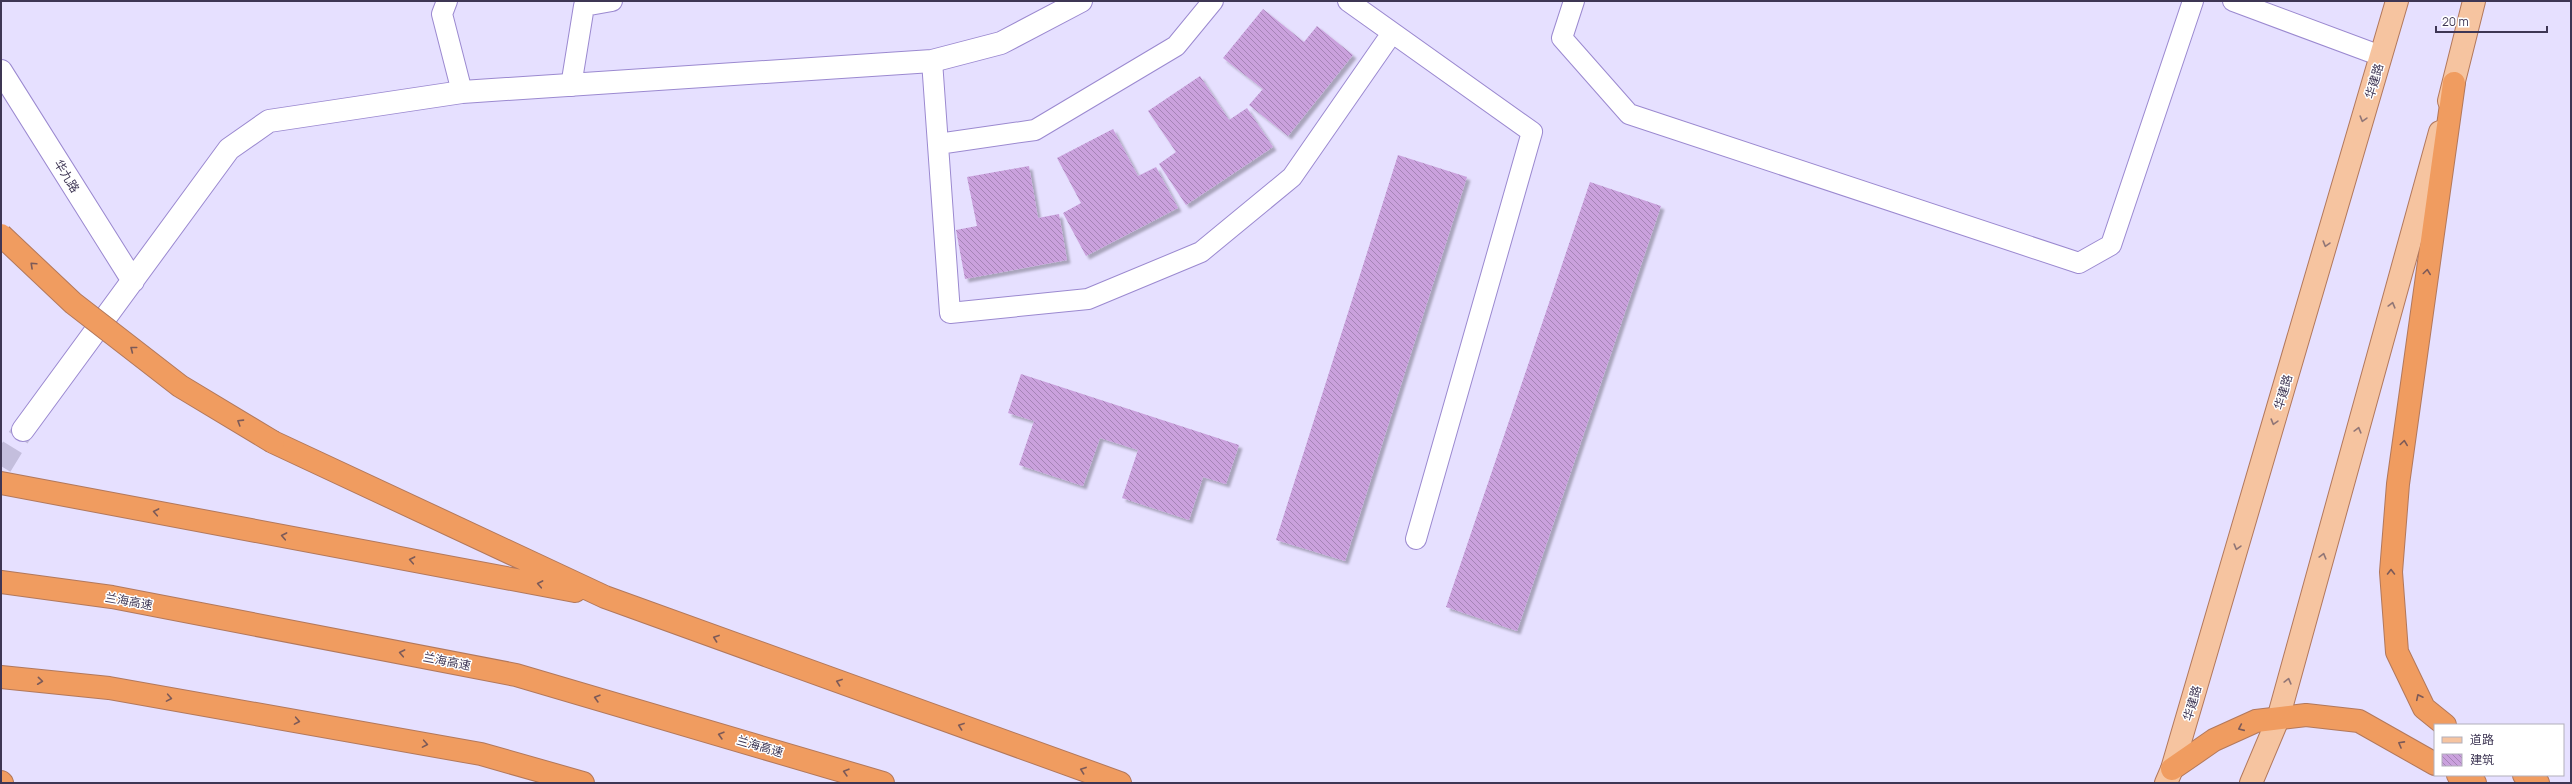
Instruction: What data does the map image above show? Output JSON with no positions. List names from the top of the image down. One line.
{"streets":{"highway":["兰海高速"],"main road":["华建路"],"street":["华九路"]},"legend":["道路","建筑"],"scale_bar":"20 m"}
